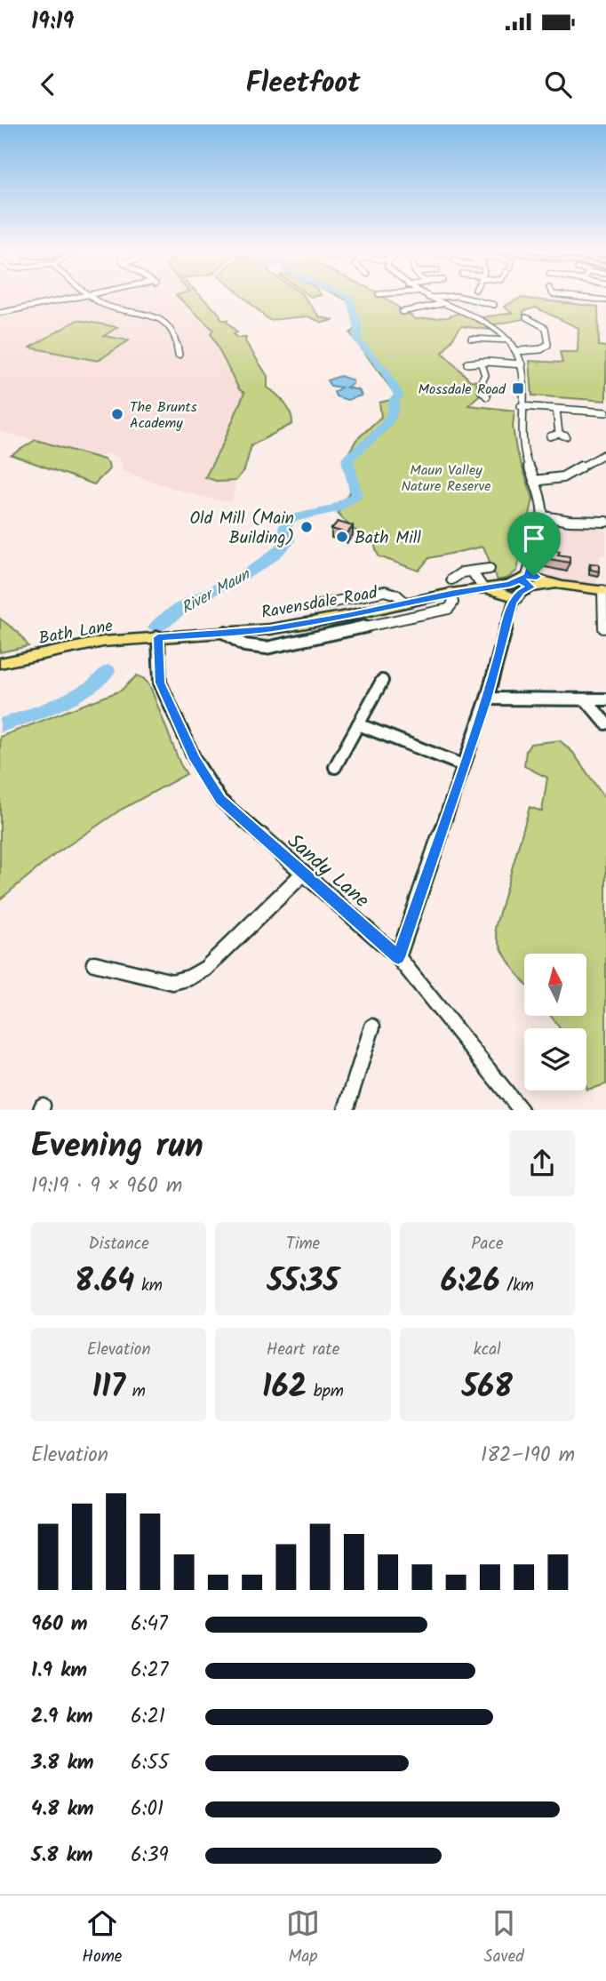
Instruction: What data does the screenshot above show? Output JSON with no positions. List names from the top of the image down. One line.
{"streets":{"main road":["Ravensdale Road","Bath Lane"],"street":["Sandy Lane"]},"crossings":[["Ravensdale Road","Bath Lane"],["Ravensdale Road","Sandy Lane"],["Bath Lane","Sandy Lane"]],"water":["River Maun"],"parks":["Maun Valley Nature Reserve"],"places":{"transit":["Mossdale Road"],"other":["The Brunts Academy","Old Mill (Main Building)","Bath Mill"]},"north":"top","page":{"status":"19:19","header":"Fleetfoot","heading":["Evening run","19:19 · 9 × 960 m"],"stats":[["Distance","8.64 km"],["Time","55:35"],["Pace","6:26 /km"],["Elevation","117 m"],["Heart rate","162 bpm"],["kcal","568"]],"chart":["Elevation","182–190 m"],"list":[{"name":"960 m","note":"6:47"},{"name":"1.9 km","note":"6:27"},{"name":"2.9 km","note":"6:21"},{"name":"3.8 km","note":"6:55"},{"name":"4.8 km","note":"6:01"},{"name":"5.8 km","note":"6:39"}],"tabs":["Home","Map","Saved"]}}
